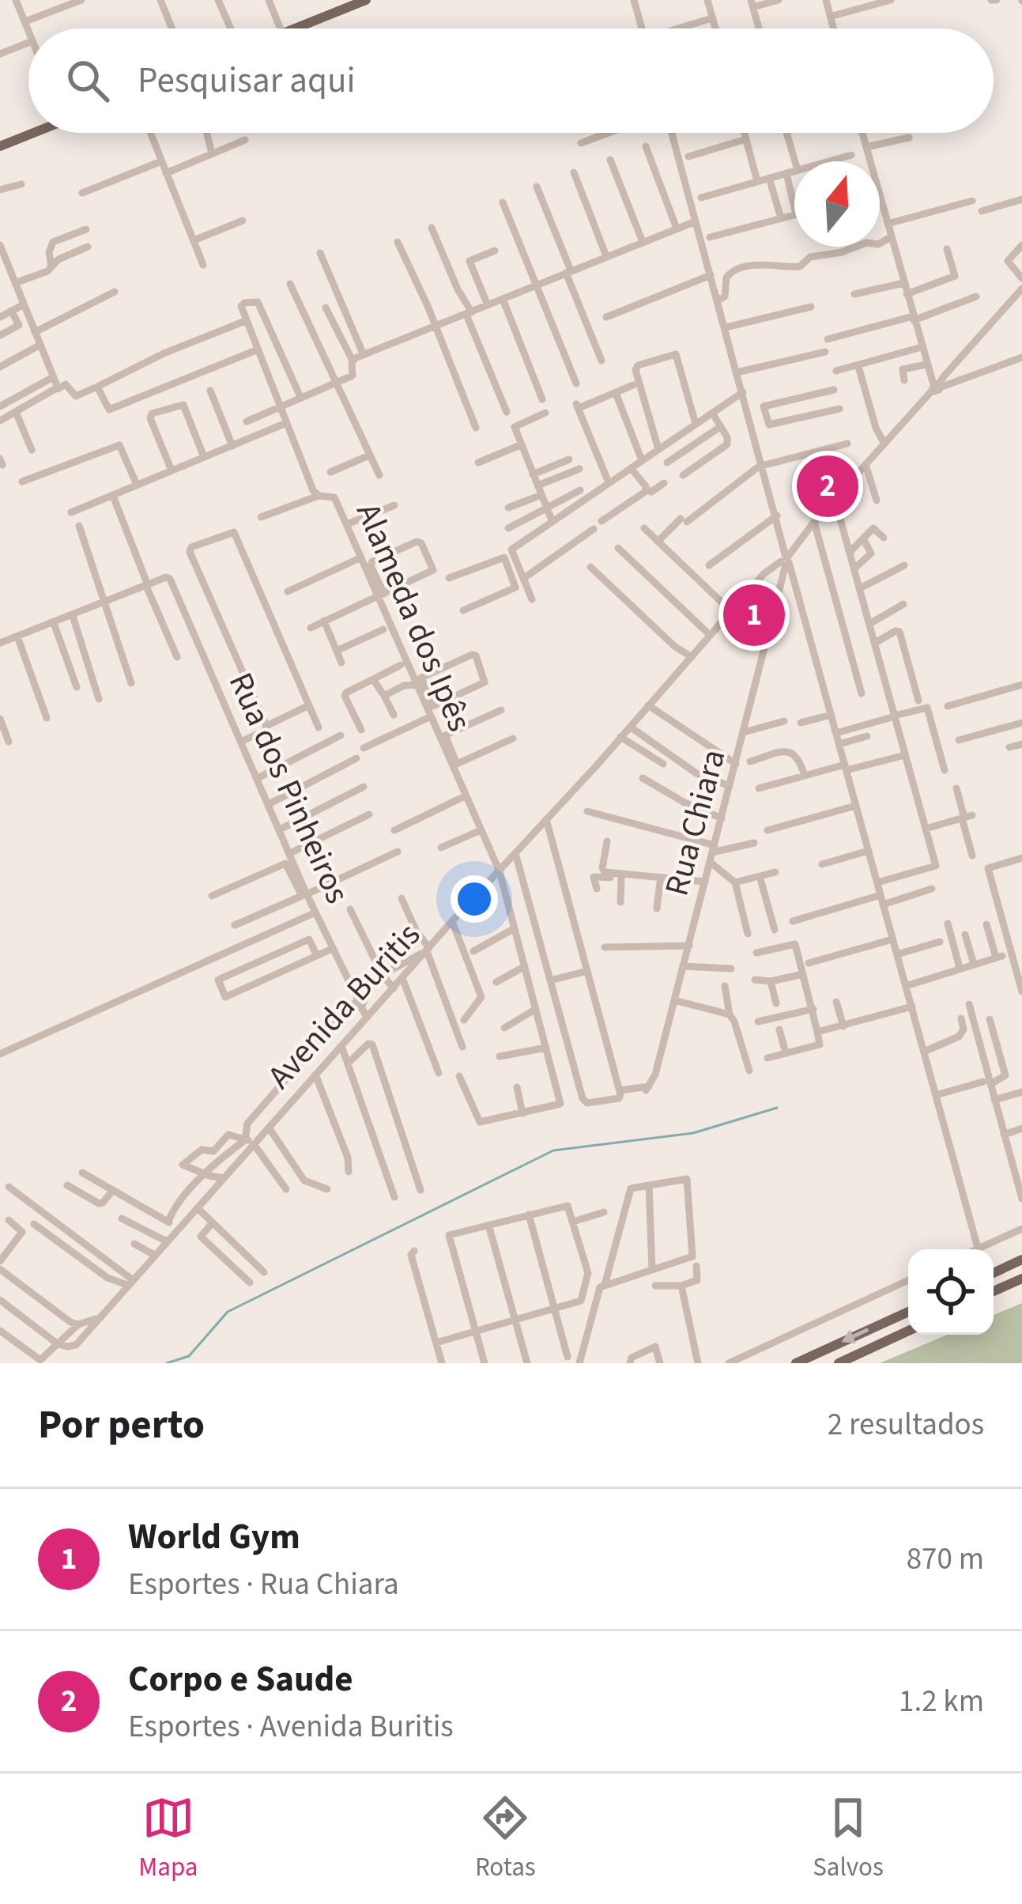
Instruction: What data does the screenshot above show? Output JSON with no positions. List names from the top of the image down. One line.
{"streets":{"street":["Alameda dos Ipês","Rua dos Pinheiros","Rua Chiara","Avenida Buritis"]},"crossings":[["Alameda dos Ipês","Avenida Buritis"],["Rua dos Pinheiros","Avenida Buritis"],["Rua Chiara","Avenida Buritis"]],"north":"top","page":{"search":"Pesquisar aqui","pins":["2","1"],"heading":["Por perto","2 resultados"],"list":[{"mark":"1","name":"World Gym","note":"Esportes · Rua Chiara","value":"870 m"},{"mark":"2","name":"Corpo e Saude","note":"Esportes · Avenida Buritis","value":"1.2 km"}],"nav":["Mapa","Rotas","Salvos"]}}
